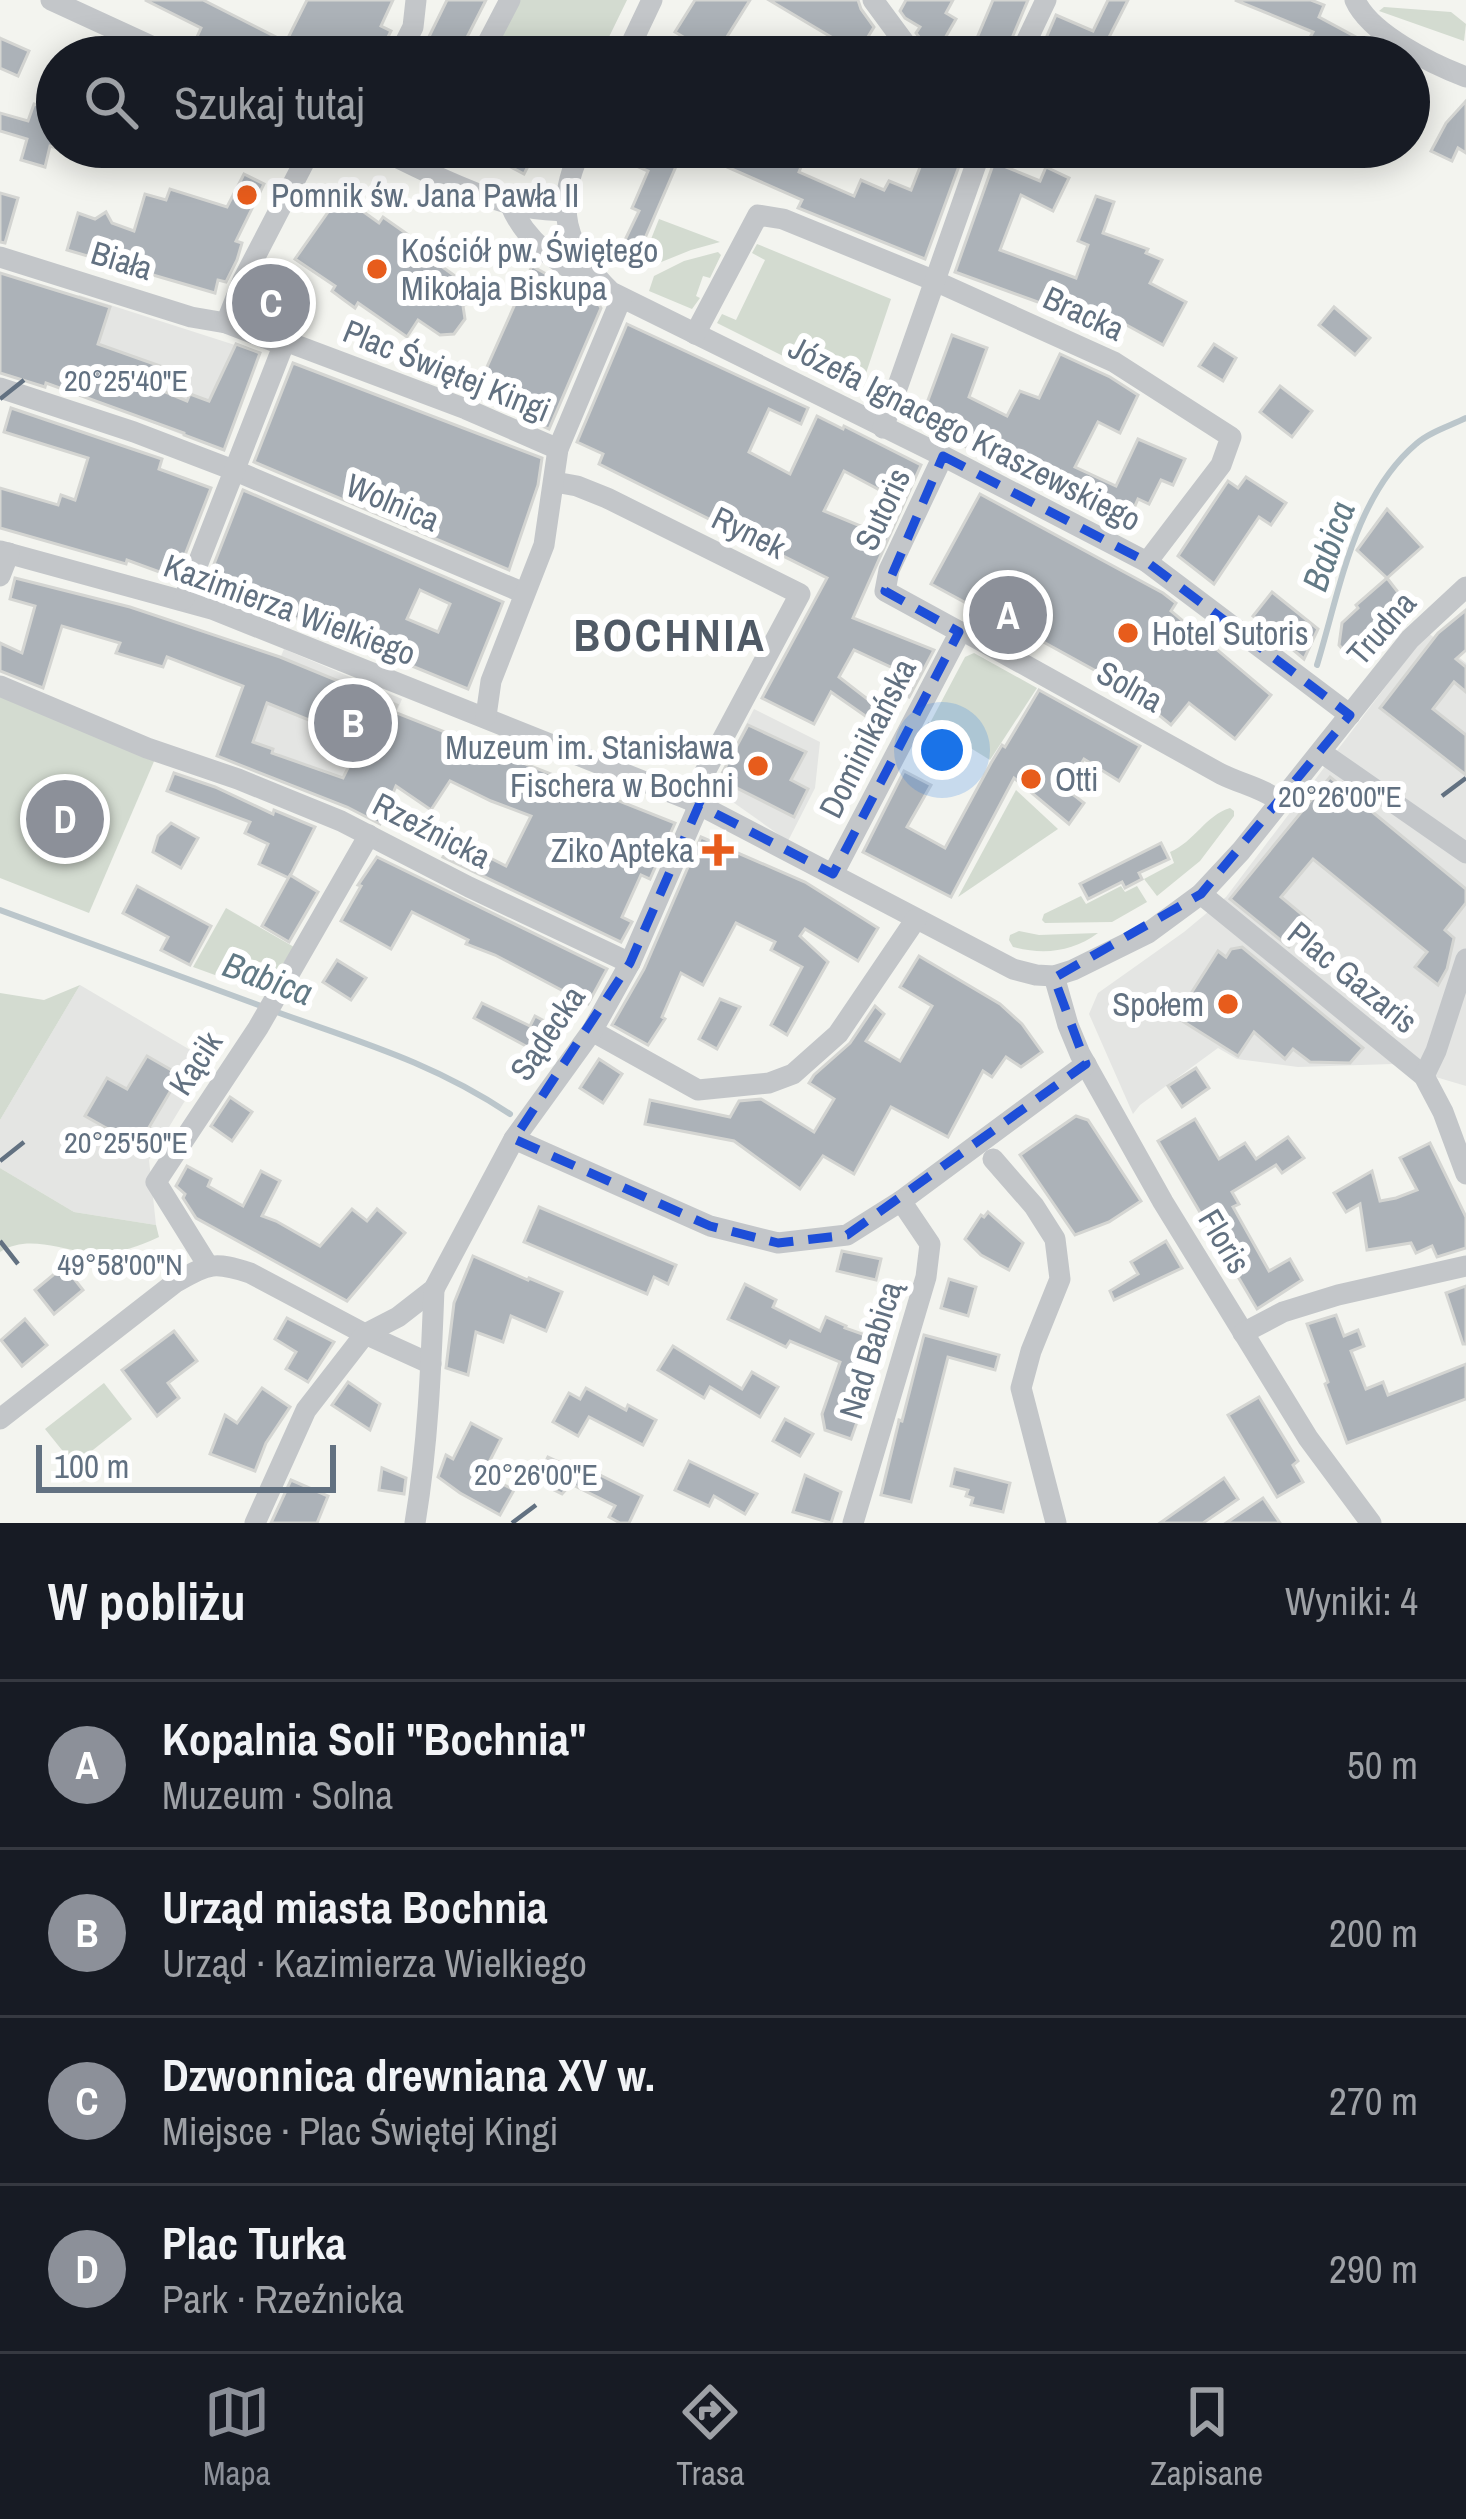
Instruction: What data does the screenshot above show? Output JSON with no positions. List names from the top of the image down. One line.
{"streets":{"street":["Biała","Bracka","Plac Świętej Kingi","Józefa Ignacego Kraszewskiego","Wolnica","Sutoris","Rynek","Kazimierza Wielkiego","Trudna","Solna","Dominikańska","Rzeźnicka","Plac Gazaris","Sądecka","Kącik","Floris","Nad Babicą"]},"crossings":[["Biała","Plac Świętej Kingi"],["Bracka","Józefa Ignacego Kraszewskiego"],["Józefa Ignacego Kraszewskiego","Sutoris"],["Józefa Ignacego Kraszewskiego","Trudna"],["Sutoris","Solna"],["Rynek","Sądecka"],["Trudna","Solna"],["Trudna","Plac Gazaris"],["Trudna","Floris"],["Solna","Dominikańska"],["Rzeźnicka","Sądecka"],["Rzeźnicka","Kącik"]],"districts":["BOCHNIA"],"water":["Babica"],"places":{"other":["Pomnik św. Jana Pawła II","Kościół pw. Świętego Mikołaja Biskupa","Hotel Sutoris","Muzeum im. Stanisława Fischera w Bochni","Otti","Społem"],"health":["Ziko Apteka"]},"scale_bar":"100 m","page":{"search":"Szukaj tutaj","pins":["C","A","B","D"],"scale":"100 m","heading":["W pobliżu","Wyniki: 4"],"list":[{"mark":"A","name":"Kopalnia Soli \"Bochnia\"","note":"Muzeum · Solna","value":"50 m"},{"mark":"B","name":"Urząd miasta Bochnia","note":"Urząd · Kazimierza Wielkiego","value":"200 m"},{"mark":"C","name":"Dzwonnica drewniana XV w.","note":"Miejsce · Plac Świętej Kingi","value":"270 m"},{"mark":"D","name":"Plac Turka","note":"Park · Rzeźnicka","value":"290 m"}],"nav":["Mapa","Trasa","Zapisane"]},"coordinates":["20°25'40\"E","20°26'00\"E","20°25'50\"E","49°58'00\"N"]}
